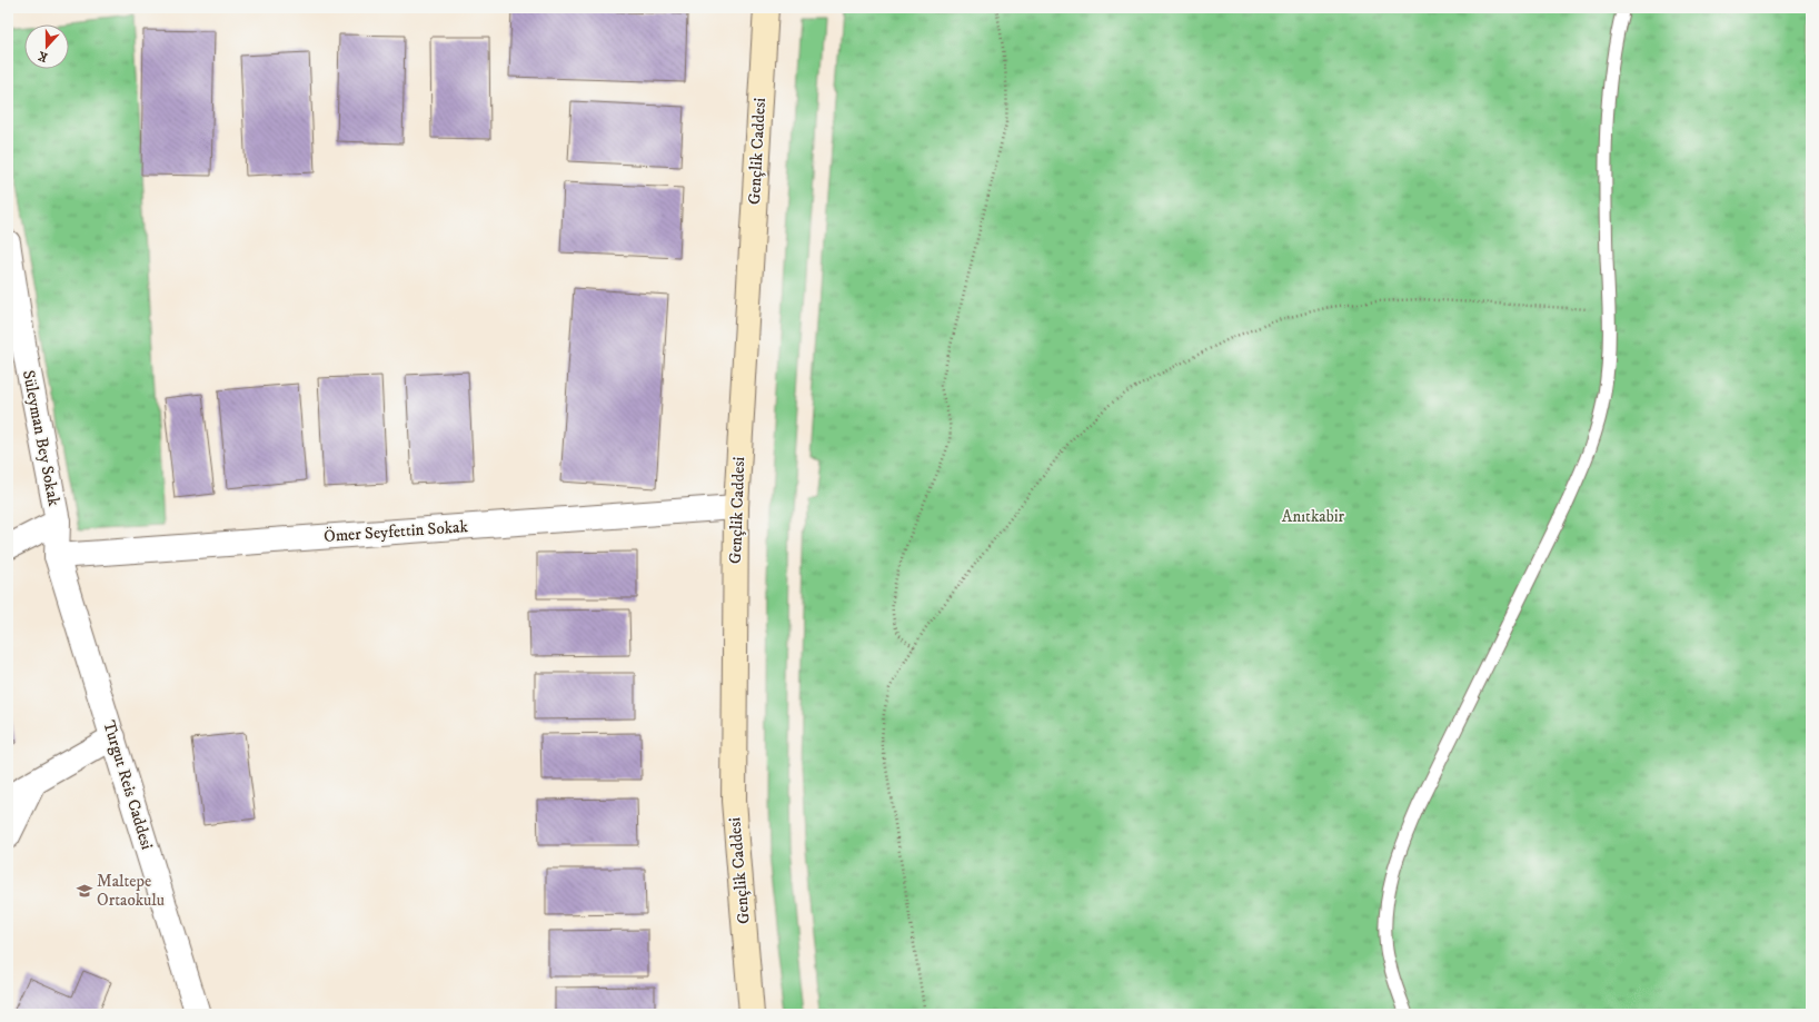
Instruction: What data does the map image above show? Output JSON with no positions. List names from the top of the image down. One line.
{"streets":{"main road":["Gençlik Caddesi"],"street":["Süleyman Bey Sokak","Ömer Seyfettin Sokak","Turgut Reis Caddesi"]},"crossings":[["Gençlik Caddesi","Ömer Seyfettin Sokak"],["Süleyman Bey Sokak","Ömer Seyfettin Sokak"],["Süleyman Bey Sokak","Turgut Reis Caddesi"],["Ömer Seyfettin Sokak","Turgut Reis Caddesi"]],"parks":["Anıtkabir"],"places":{"school or university":["Maltepe Ortaokulu"]},"north":"bottom"}
